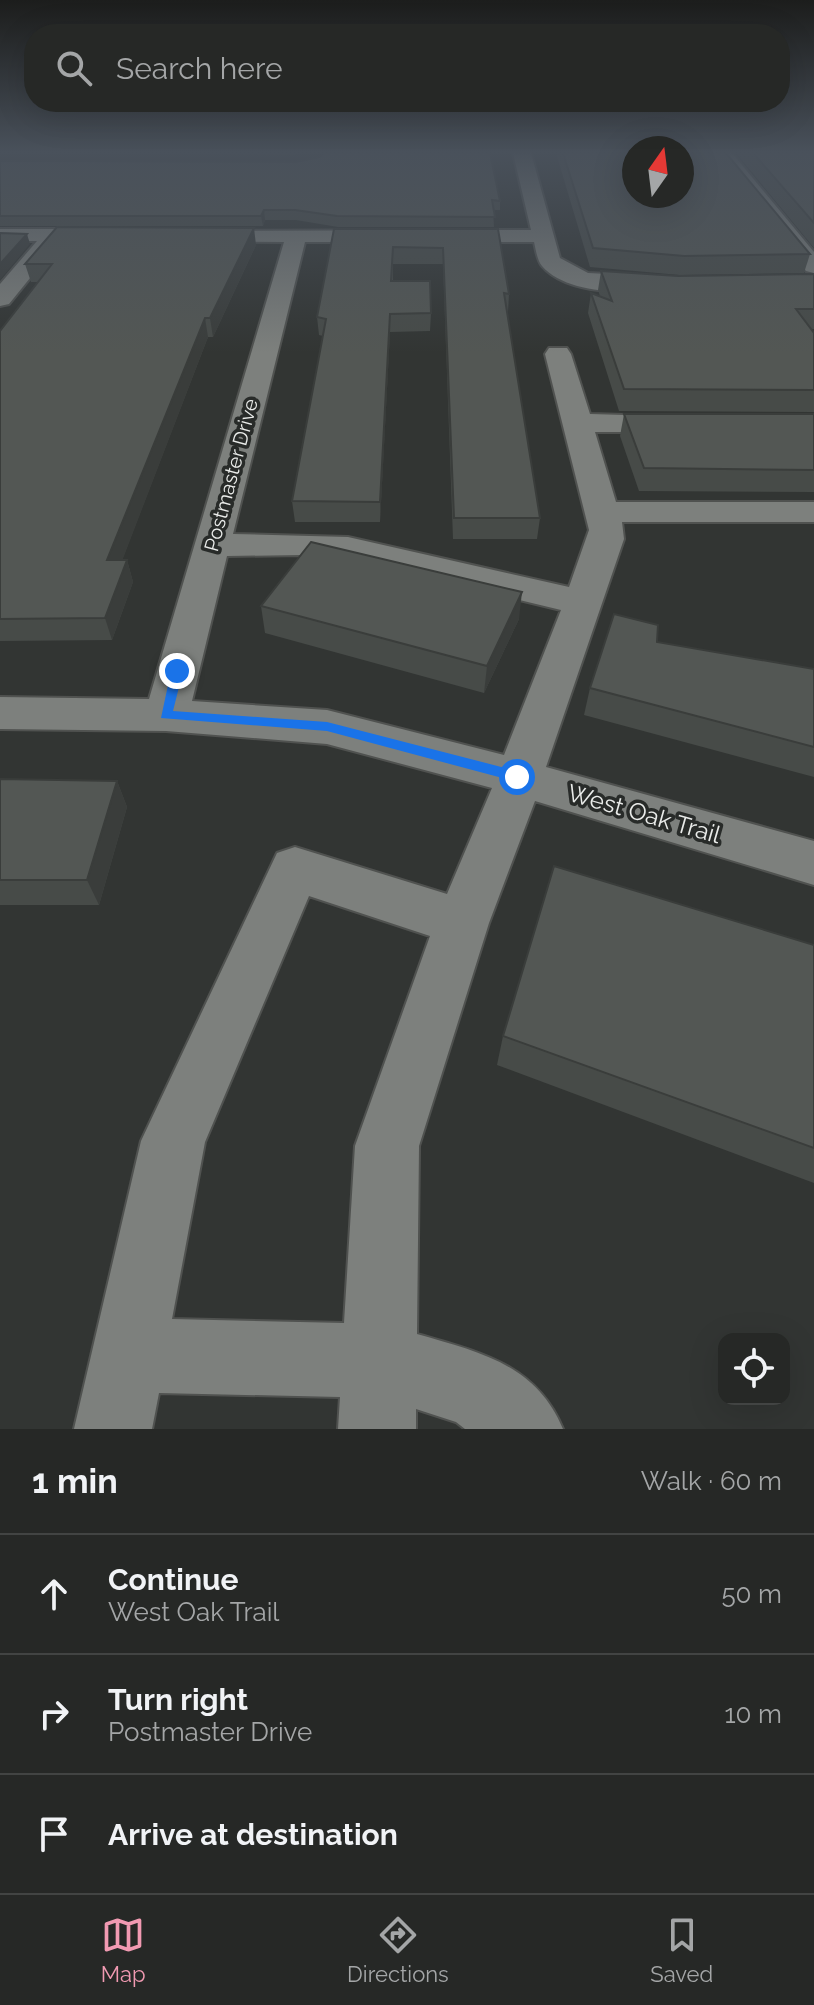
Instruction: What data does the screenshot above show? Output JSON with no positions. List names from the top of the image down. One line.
{"streets":{"street":["Postmaster Drive","West Oak Trail"]},"crossings":[["Postmaster Drive","West Oak Trail"]],"north":"top","page":{"search":"Search here","heading":["1 min","Walk · 60 m"],"list":[["Continue","West Oak Trail","50 m"],["Turn right","Postmaster Drive","10 m"],"Arrive at destination"],"nav":["Map","Directions","Saved"]}}
